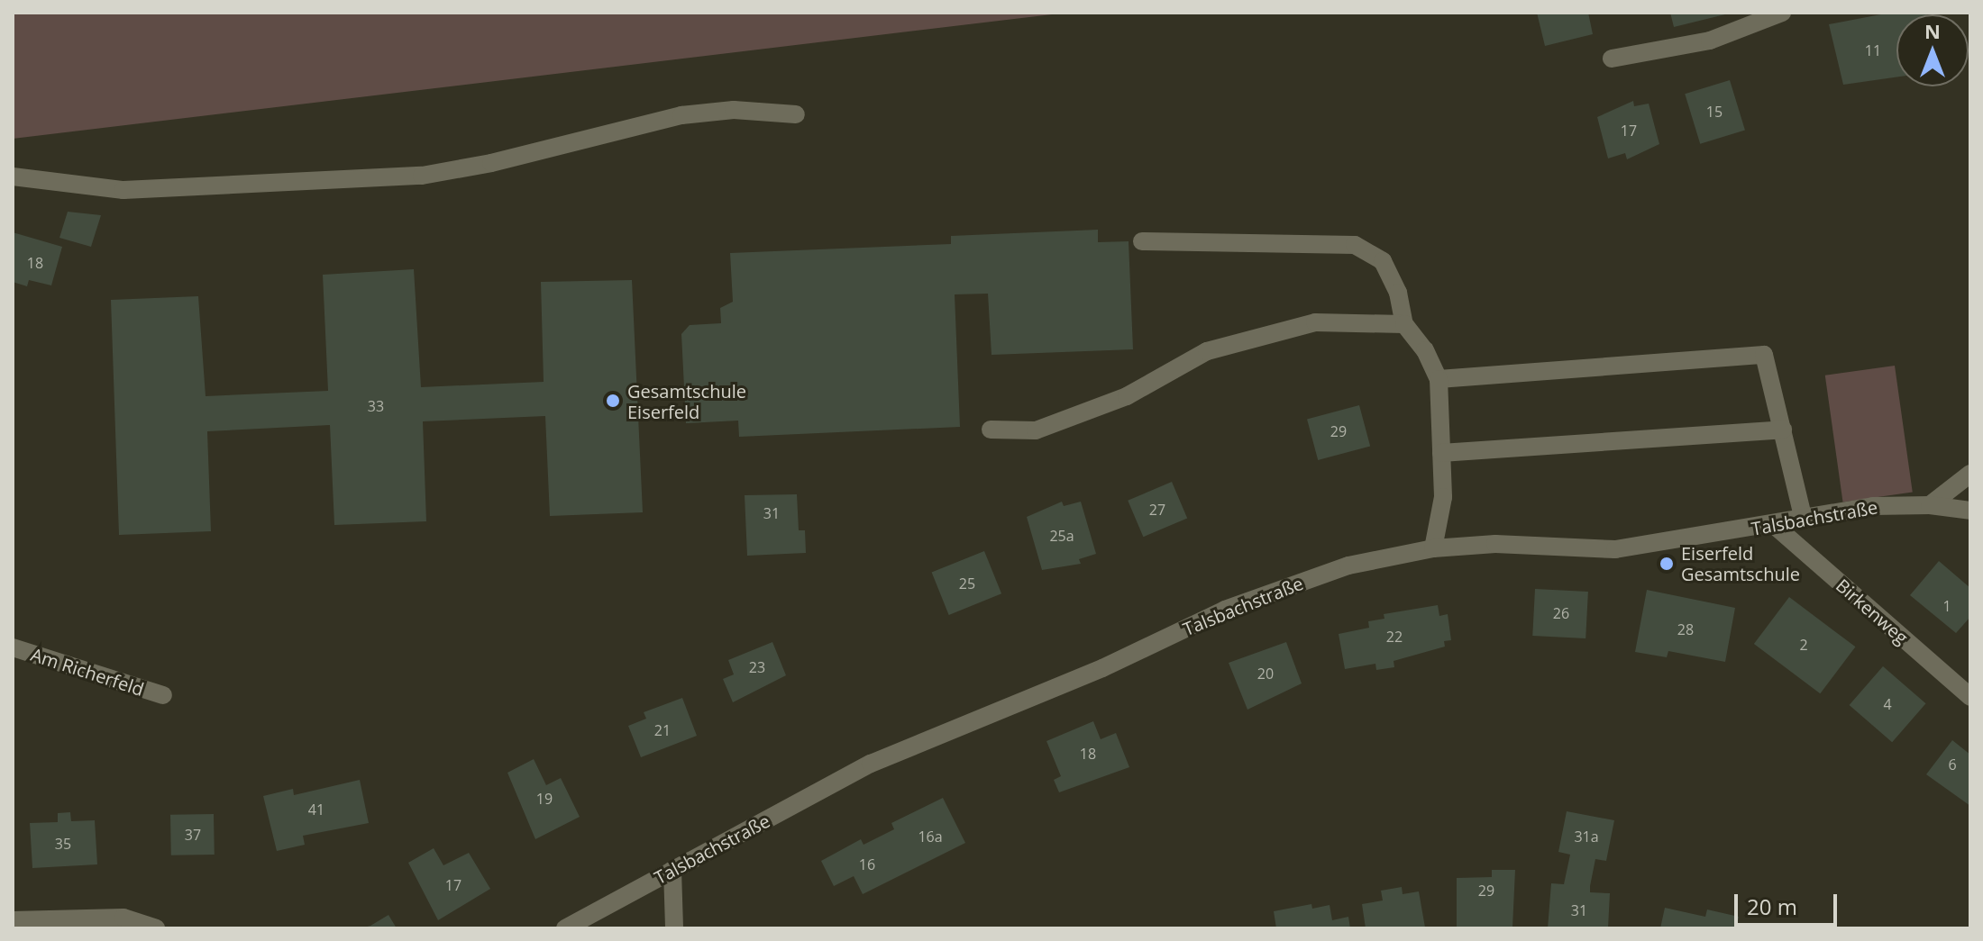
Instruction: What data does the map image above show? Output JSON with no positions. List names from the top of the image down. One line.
{"streets":{"street":["Talsbachstraße","Birkenweg","Am Richerfeld"]},"crossings":[["Talsbachstraße","Birkenweg"]],"places":["Gesamtschule Eiserfeld","Eiserfeld Gesamtschule"],"house_numbers":["11","15","17","18","33","29","27","31","25a","25","1","26","28","22","2","23","20","4","21","18","6","19","41","37","16a","31a","35","16","17","29","31"],"scale_bar":"20 m","north":"top"}
